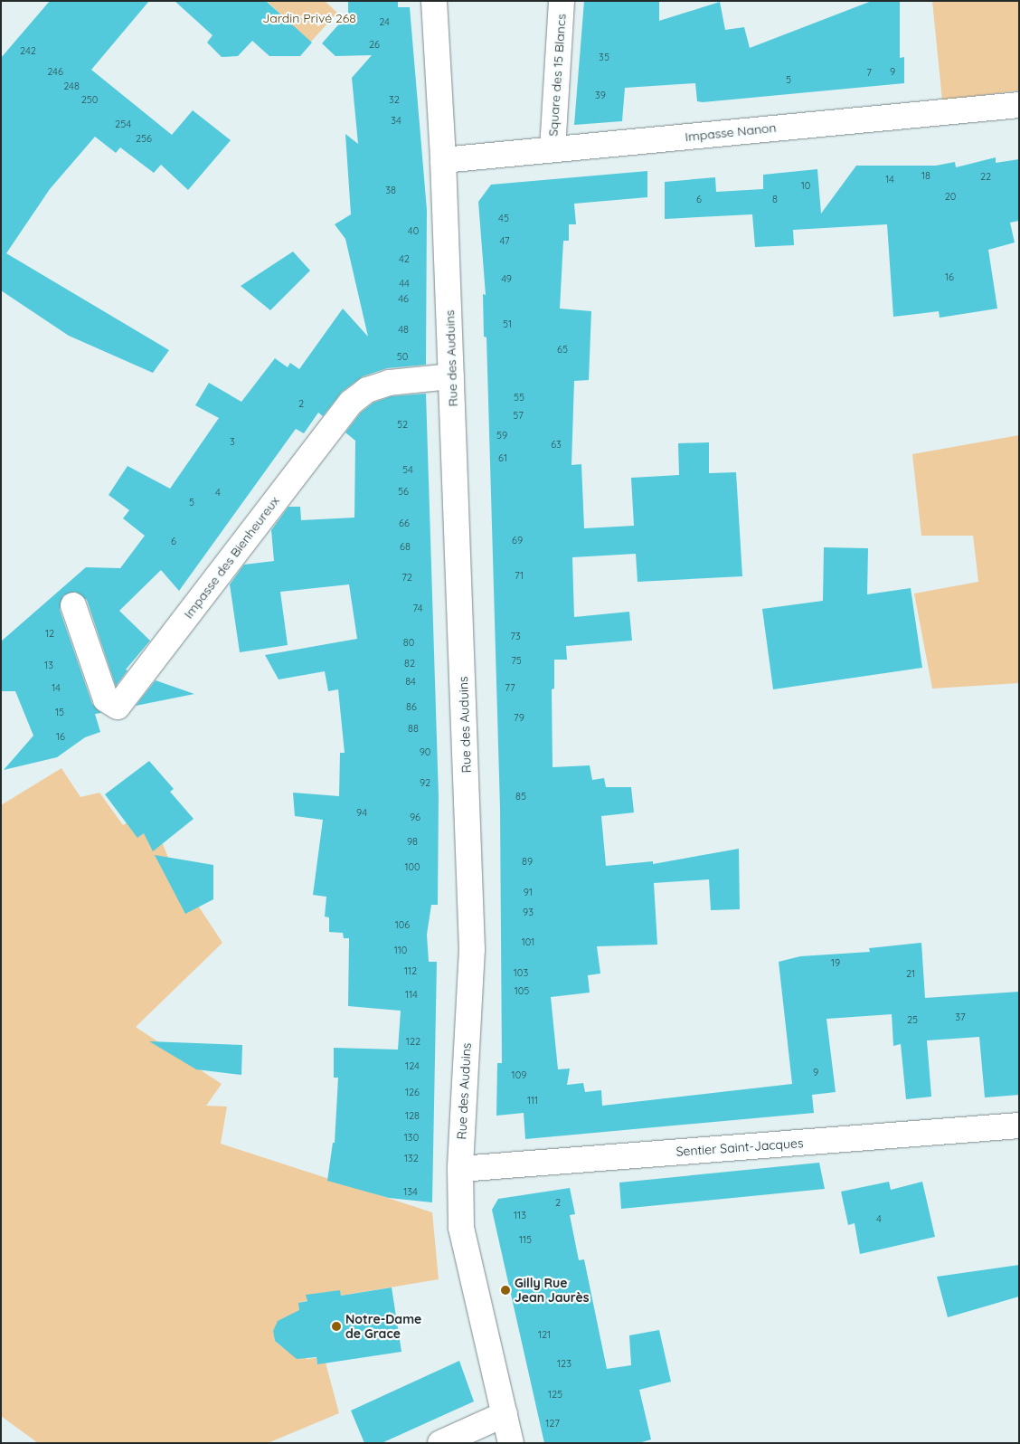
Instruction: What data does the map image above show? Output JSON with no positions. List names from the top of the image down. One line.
{"streets":{"street":["Square des 15 Blancs","Impasse Nanon","Rue des Auduins","Impasse des Bienheureux","Sentier Saint-Jacques"]},"crossings":[["Square des 15 Blancs","Impasse Nanon"],["Impasse Nanon","Rue des Auduins"],["Rue des Auduins","Impasse des Bienheureux"],["Rue des Auduins","Sentier Saint-Jacques"]],"parks":["Jardin Privé 268"],"places":["Gilly Rue Jean Jaurès","Notre-Dame de Grace"],"house_numbers":["24","26","242","35","246","9","7","5","248","39","250","32","34","254","256","18","22","14","10","38","20","6","8","45","40","47","42","16","49","44","46","51","48","65","50","55","2","57","52","59","3","63","61","54","56","4","5","66","69","6","68","71","72","74","12","73","80","75","82","13","84","14","77","86","15","79","88","16","90","92","85","94","96","98","89","100","91","93","106","101","110","19","112","103","21","105","114","37","25","122","124","9","109","126","111","128","130","132","134","2","113","4","115","121","123","125","127"]}
